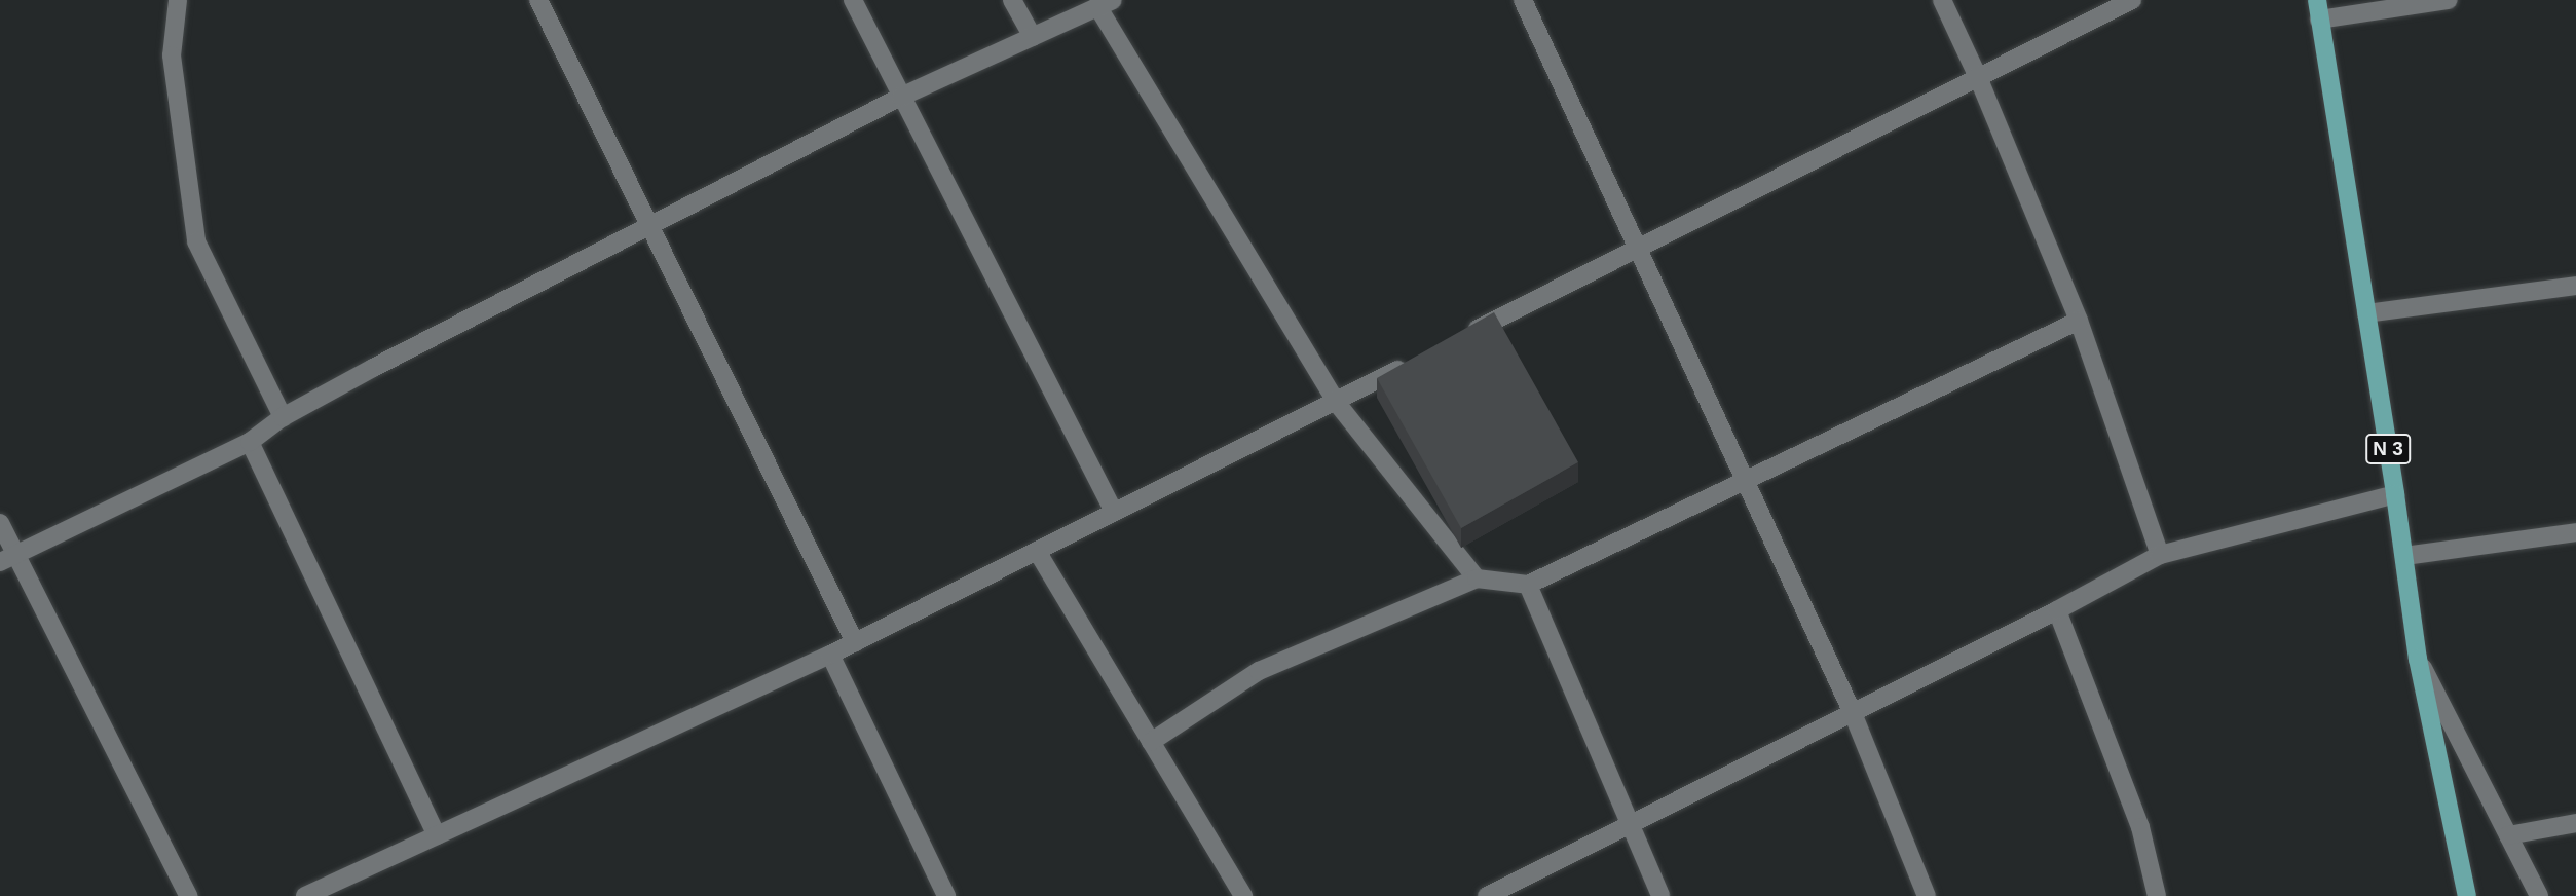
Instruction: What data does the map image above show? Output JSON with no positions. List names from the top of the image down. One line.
{"streets":{"main road":["N 3"]}}
